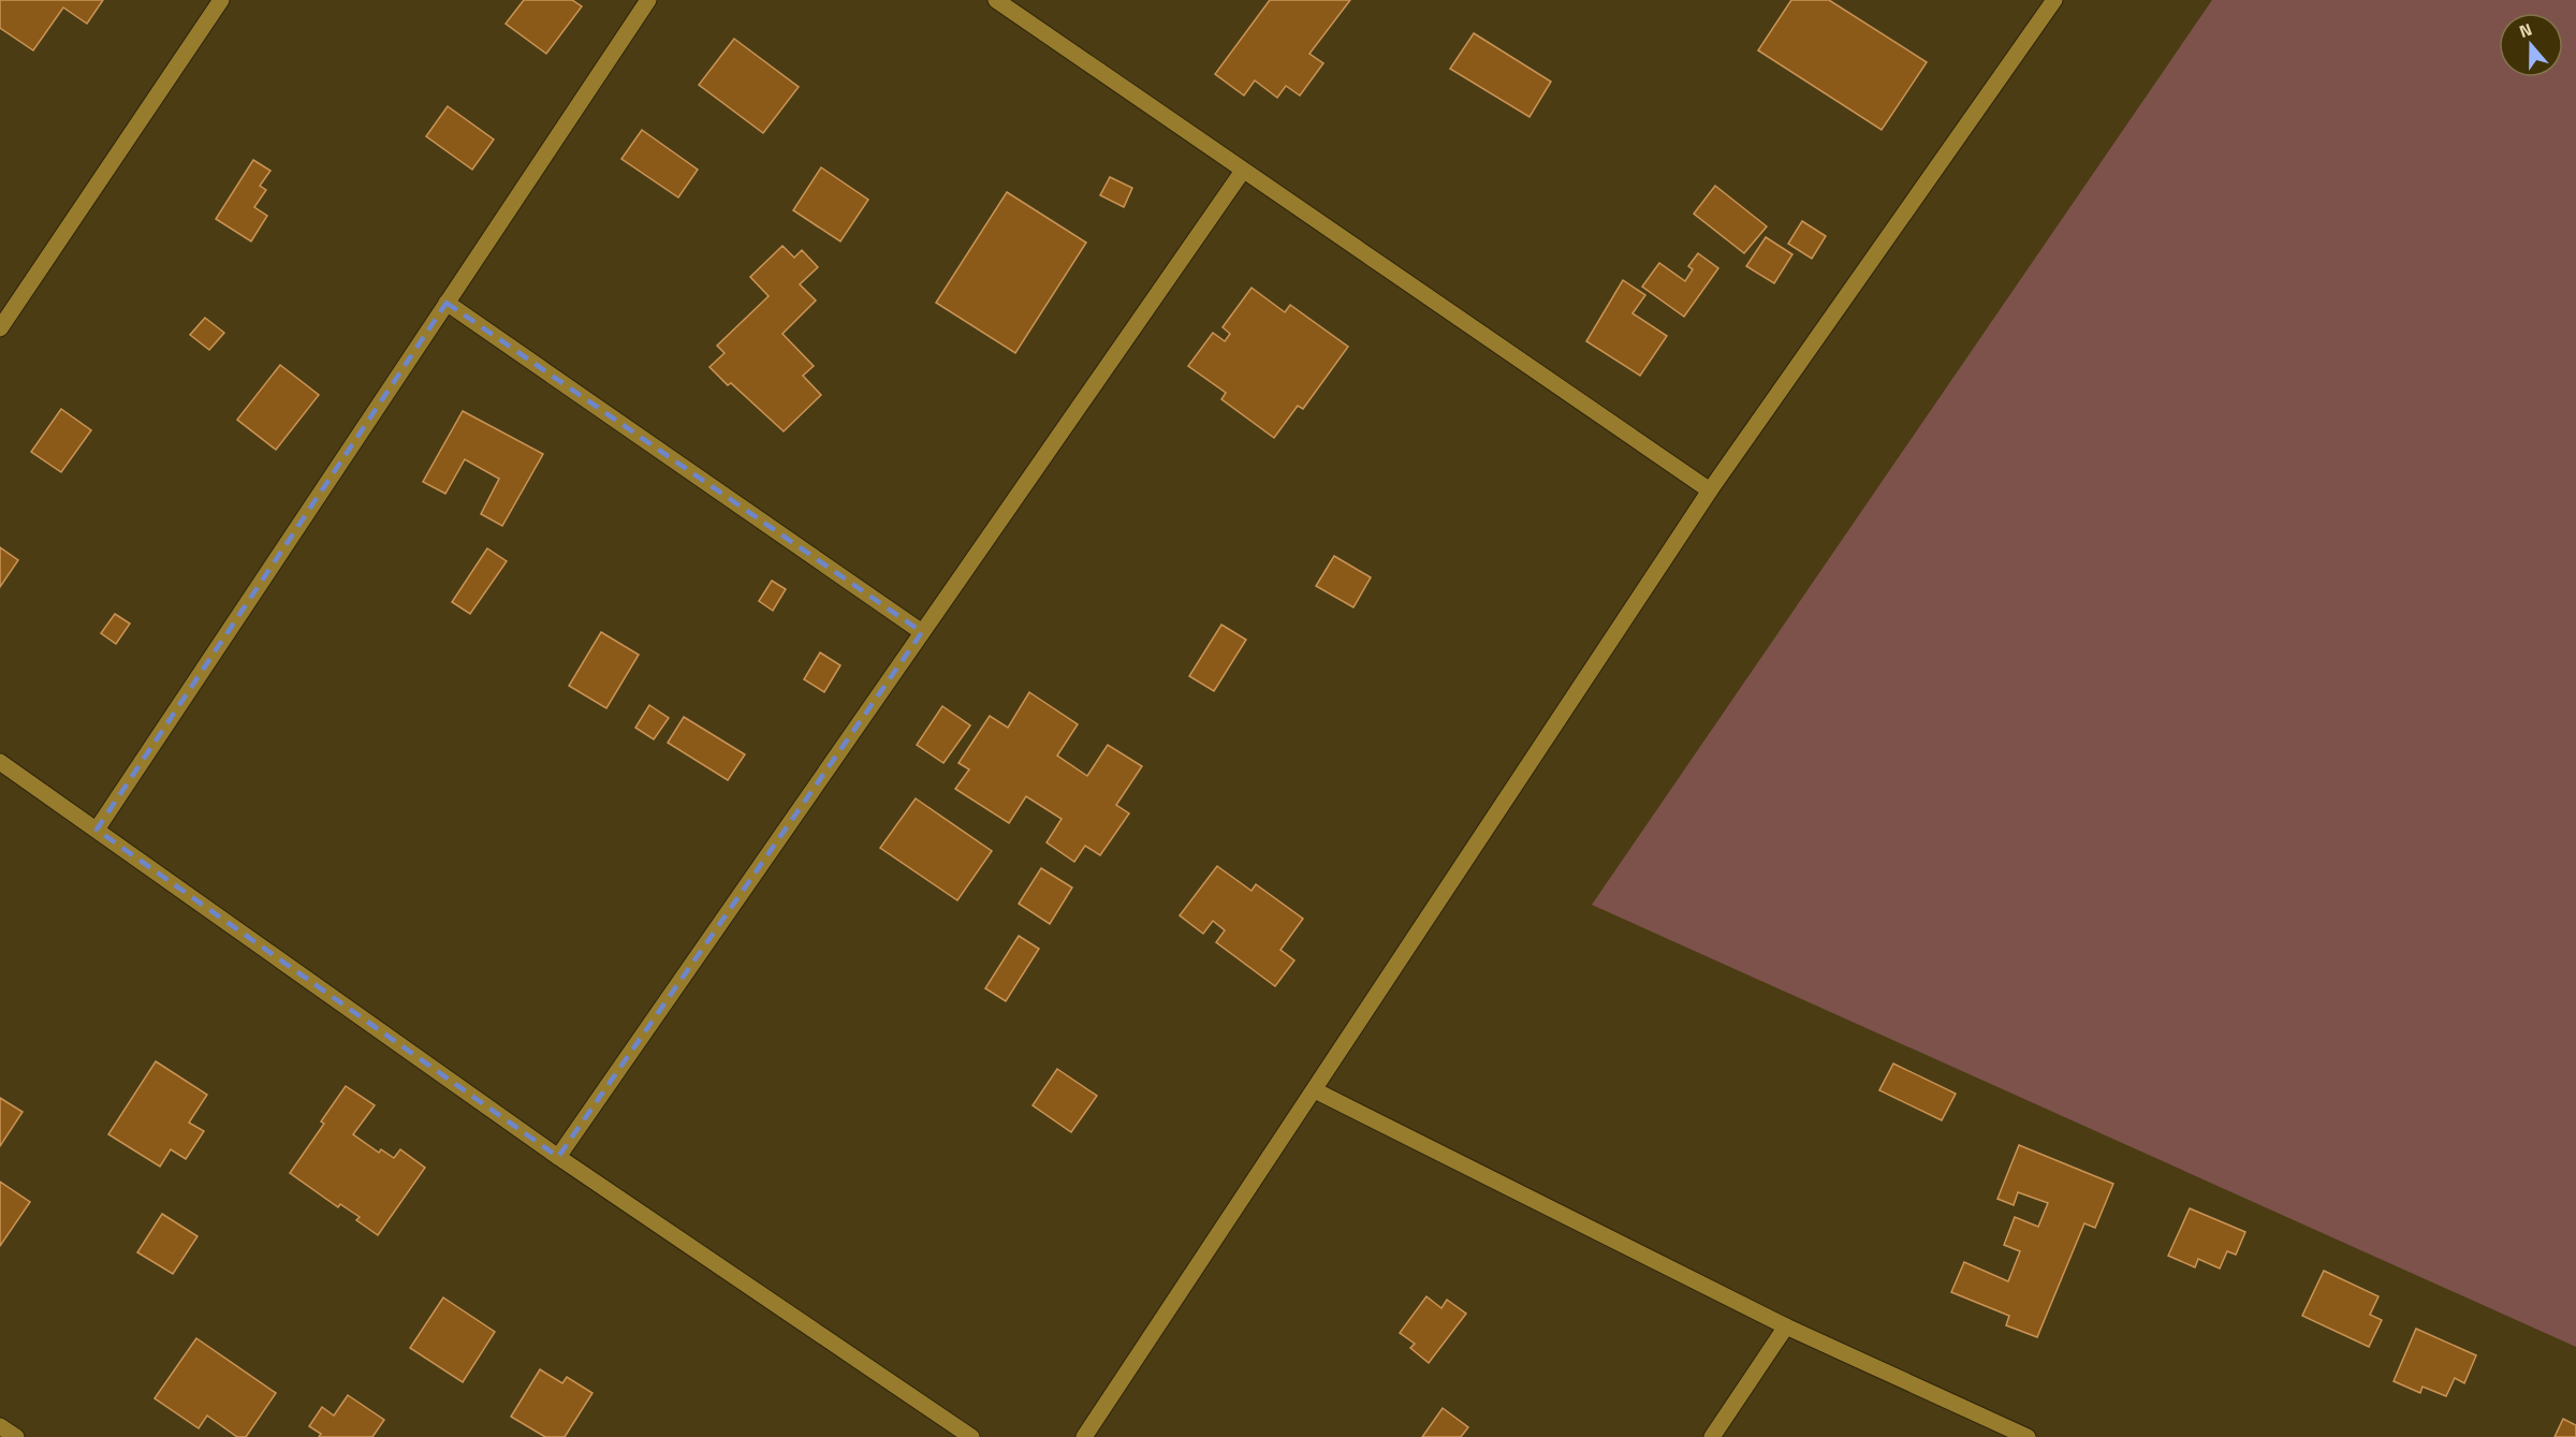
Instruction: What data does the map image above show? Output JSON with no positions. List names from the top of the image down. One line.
{"north":"top"}
